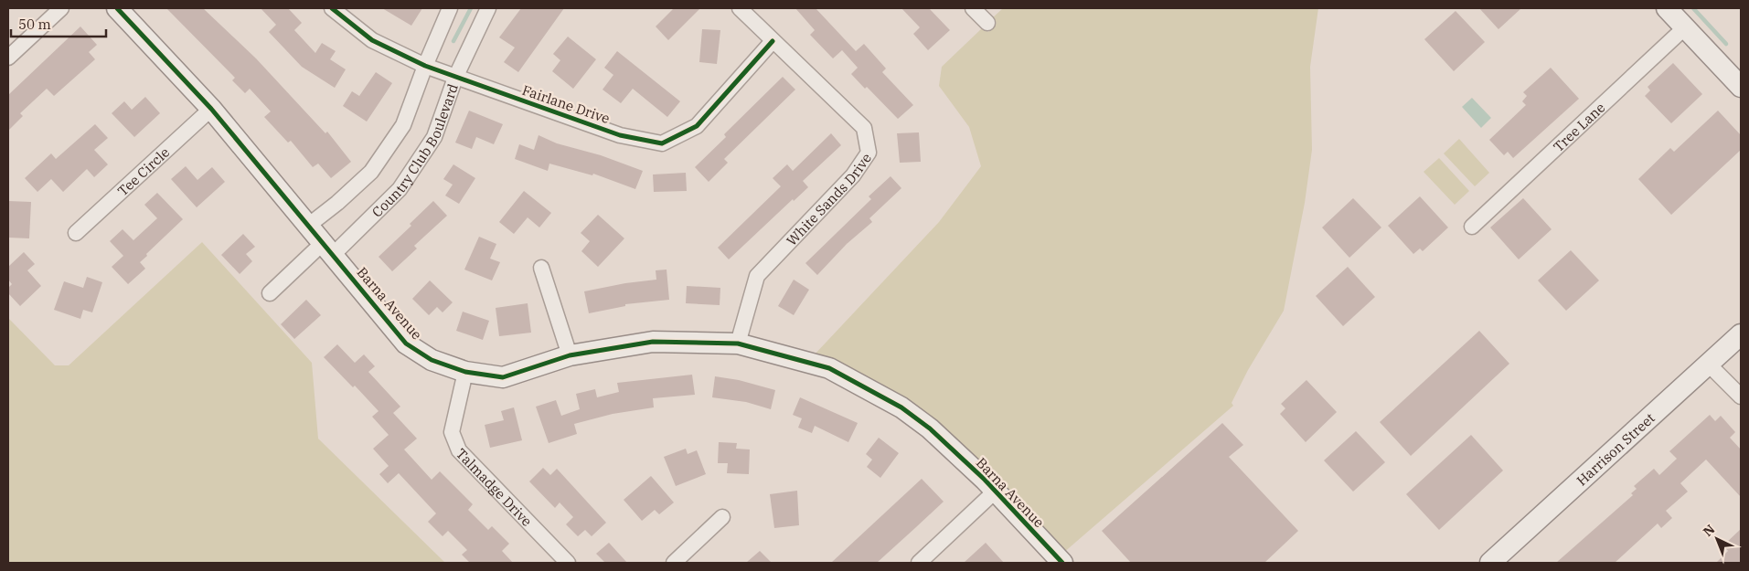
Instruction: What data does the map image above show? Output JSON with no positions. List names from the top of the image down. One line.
{"streets":{"street":["Fairlane Drive","Tree Lane","Country Club Boulevard","Tee Circle","White Sands Drive","Barna Avenue","Harrison Street","Talmadge Drive"]},"crossings":[["Fairlane Drive","Country Club Boulevard"],["Fairlane Drive","White Sands Drive"],["Country Club Boulevard","Barna Avenue"],["Tee Circle","Barna Avenue"],["White Sands Drive","Barna Avenue"],["Barna Avenue","Talmadge Drive"]],"scale_bar":"50 m","north":"top left"}
